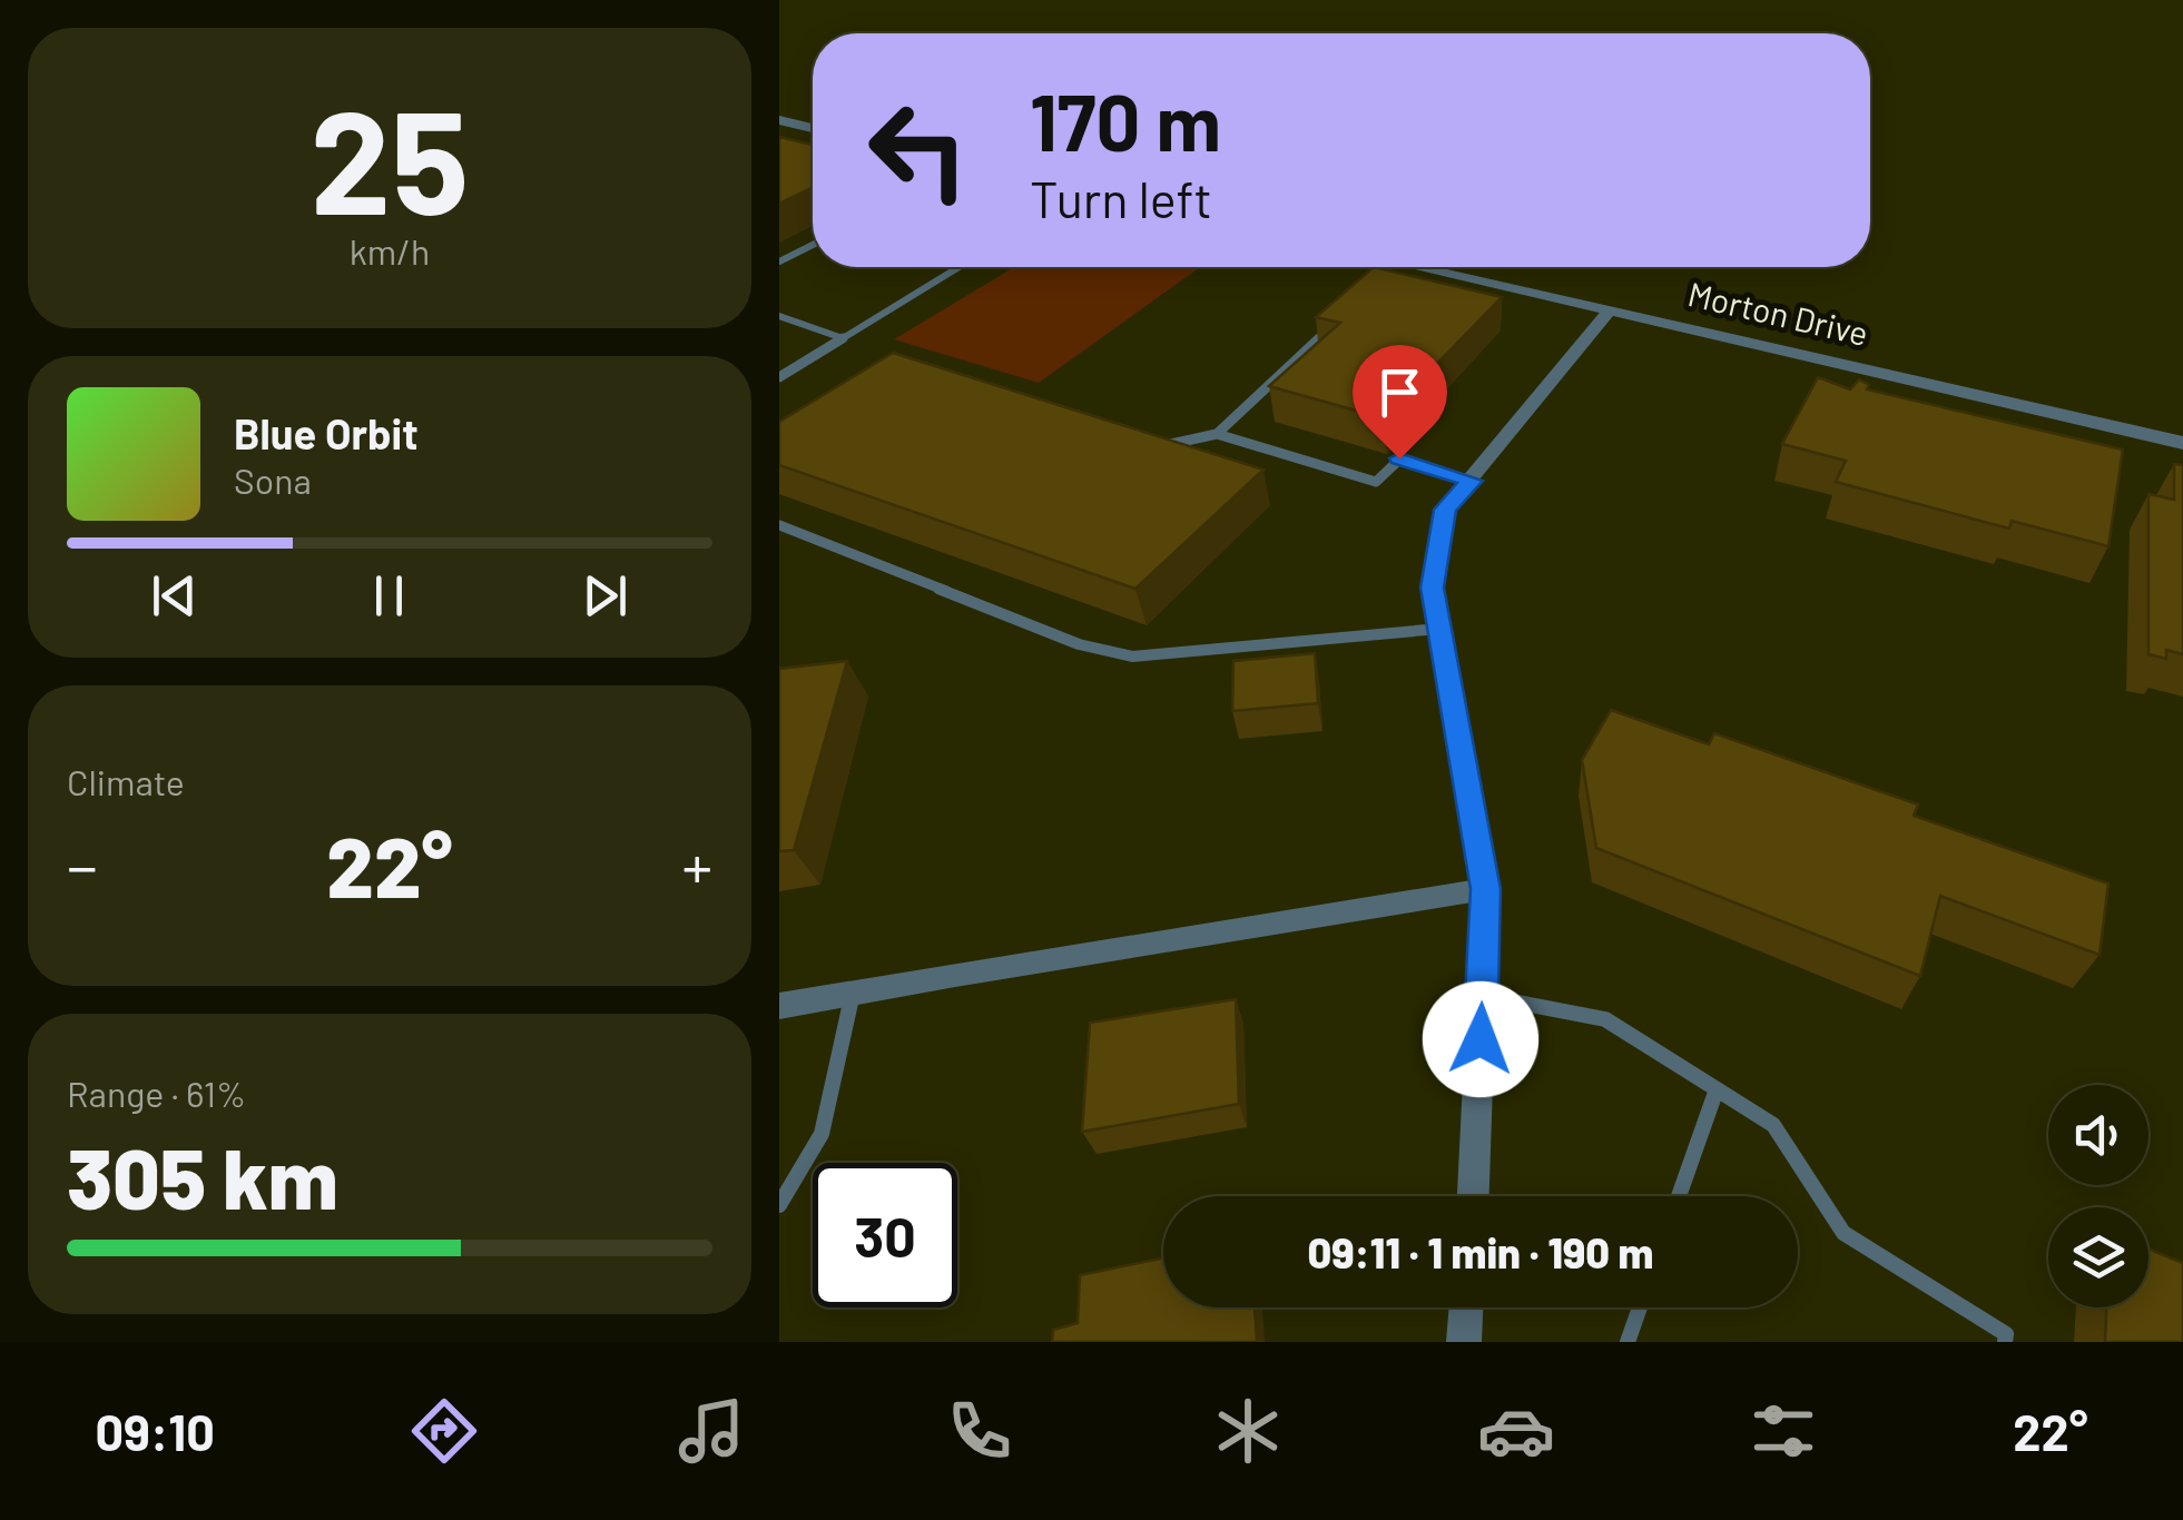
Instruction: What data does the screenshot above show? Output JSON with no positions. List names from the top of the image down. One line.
{"streets":{"street":["Morton Drive"]},"page":{"tile":[["25","km/h"],"Climate",["Range · 61%","305 km"]],"turn":["170 m","Turn left"],"song":["Blue Orbit","Sona"],"heat":["−","22°","+"],"limit":"30","trip":"09:11 · 1 min · 190 m","tabs":["09:10","22°"]}}
